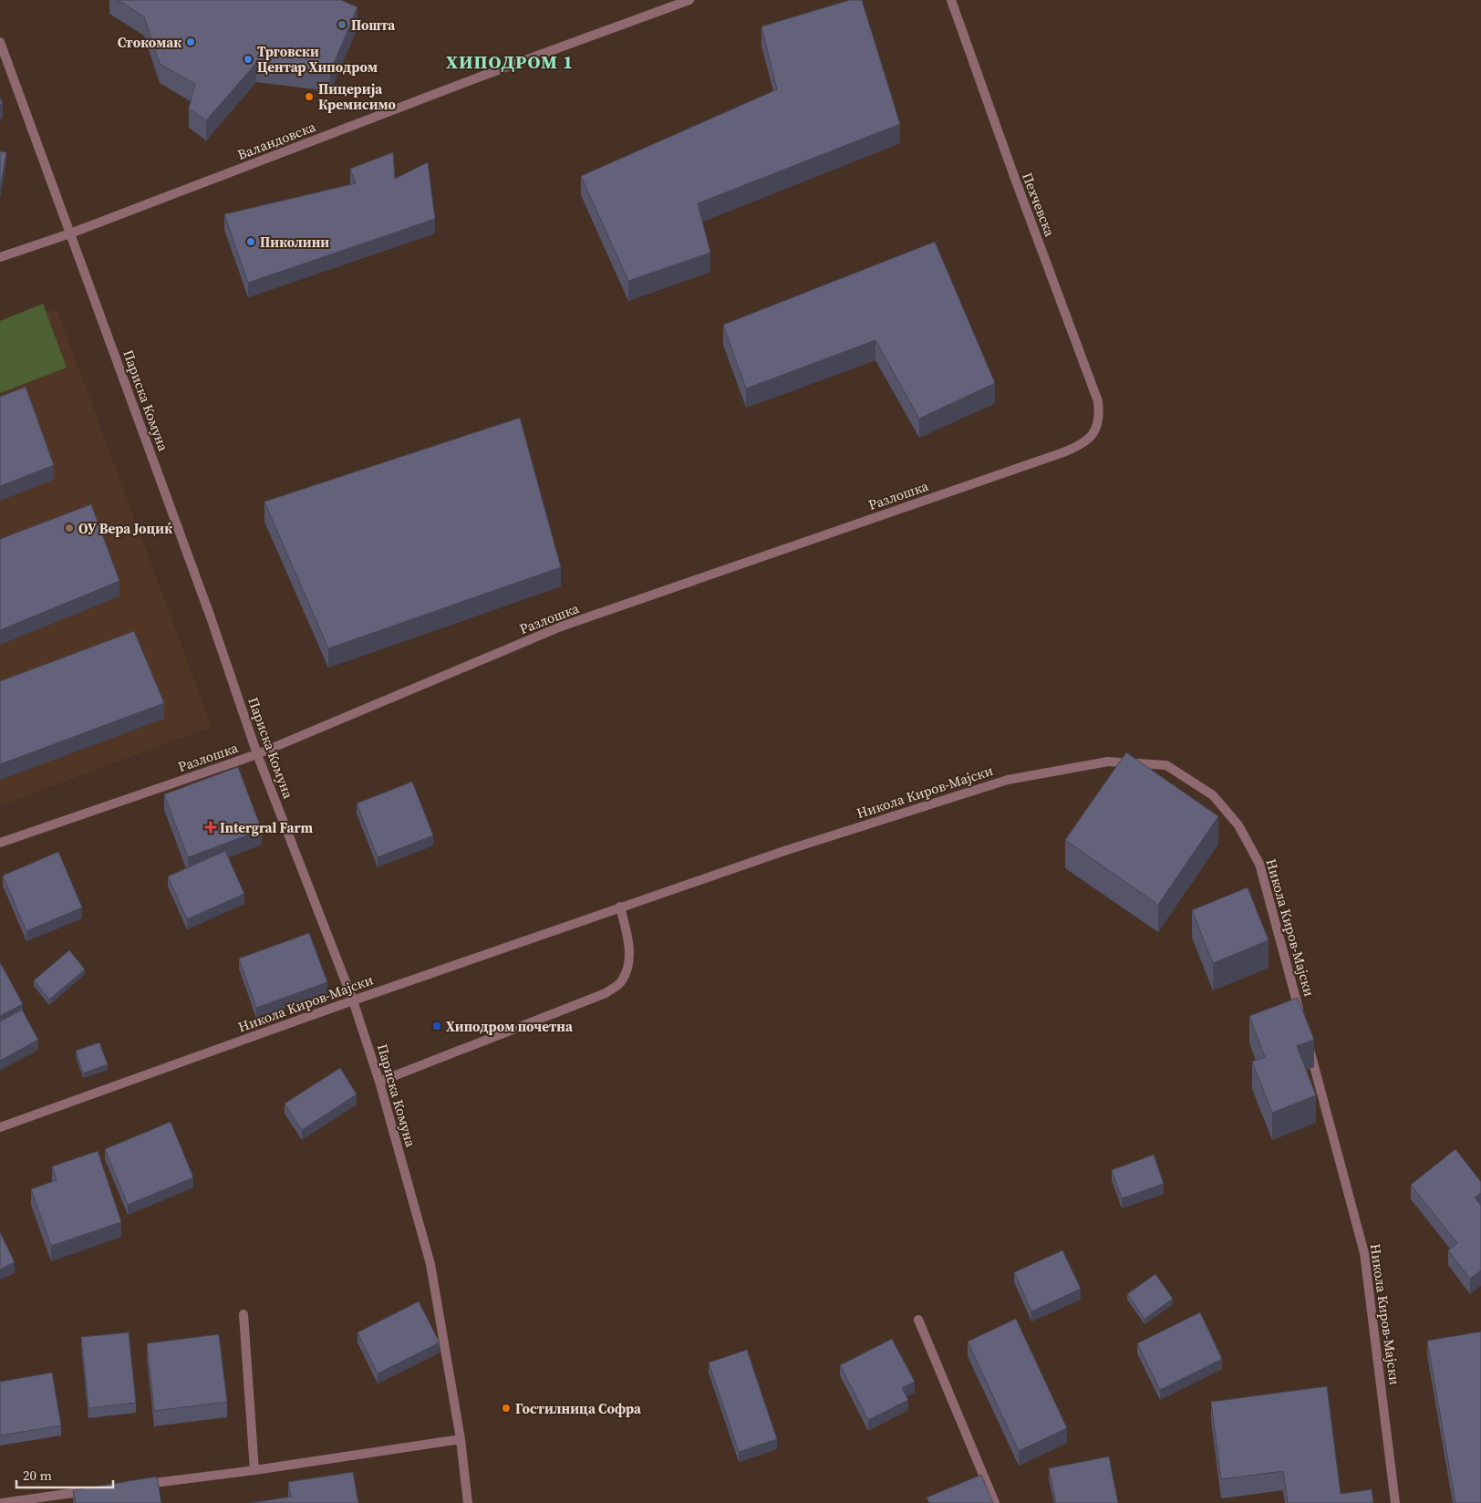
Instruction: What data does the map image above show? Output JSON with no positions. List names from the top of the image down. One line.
{"streets":{"street":["Валандовска","Пехчевска","Париска Комуна","Разлошка","Никола Киров-Мајски"]},"crossings":[["Валандовска","Париска Комуна"],["Пехчевска","Разлошка"],["Париска Комуна","Разлошка"],["Париска Комуна","Никола Киров-Мајски"]],"districts":["ХИПОДРОМ 1"],"places":{"other":["Пошта","Стокомак","Трговски Центар Хиподром","Пицерија Кремисимо","Пиколини","ОУ Вера Јоциќ","Гостилница Софра"],"health":["Intergral Farm"],"transit":["Хиподром почетна"]},"scale_bar":"20 m"}
